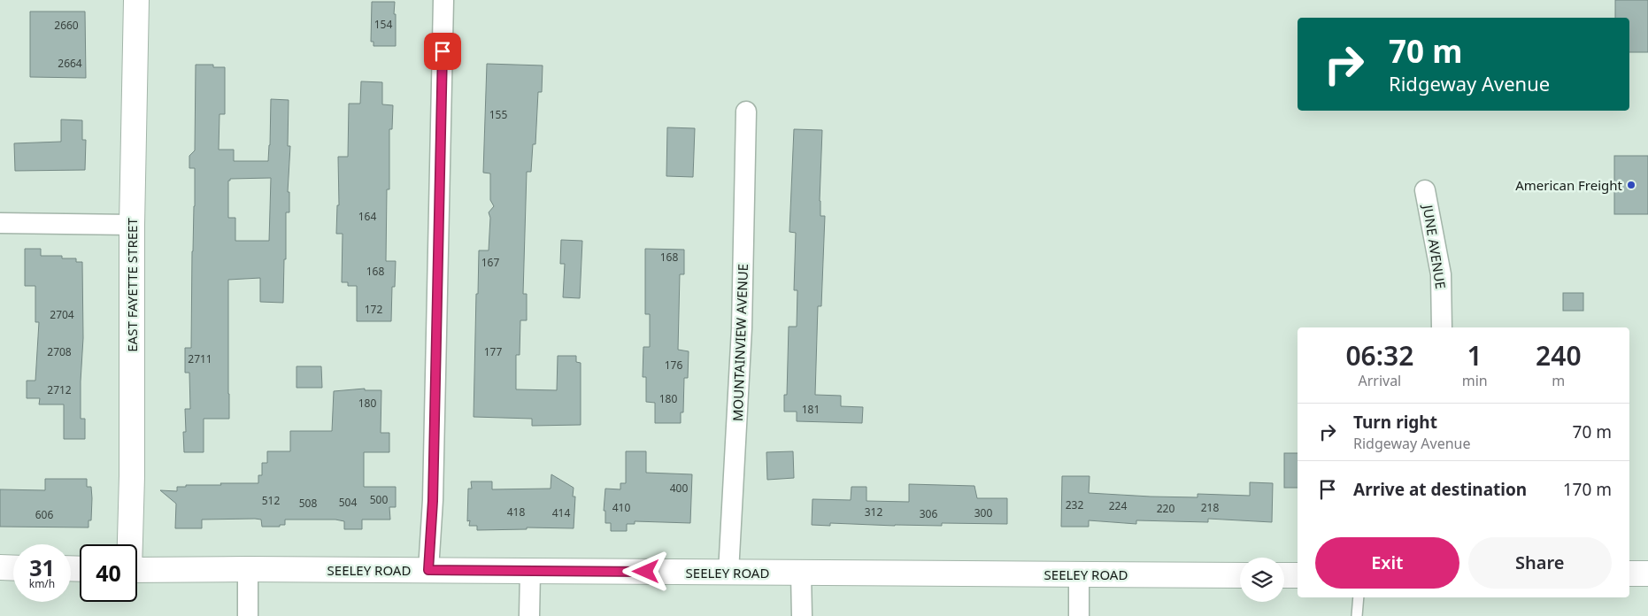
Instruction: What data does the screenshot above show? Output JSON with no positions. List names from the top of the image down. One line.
{"streets":{"street":["JUNE AVENUE","EAST FAYETTE STREET","MOUNTAINVIEW AVENUE","SEELEY ROAD"]},"crossings":[["MOUNTAINVIEW AVENUE","SEELEY ROAD"]],"places":["American Freight"],"house_numbers":["154","2660","2664","155","164","168","167","168","172","2704","2708","177","2711","176","2712","180","180","181","400","500","512","504","508","232","224","410","218","220","418","312","414","300","306","606"],"page":{"turn":["70 m","Ridgeway Avenue"],"eta":["06:32","Arrival","1","min","240","m"],"list":[{"name":"Turn right","note":"Ridgeway Avenue","value":"70 m"},{"name":"Arrive at destination","value":"170 m"}],"buttons":["Exit","Share"],"speed":"31 km/h","limit":"40"}}
